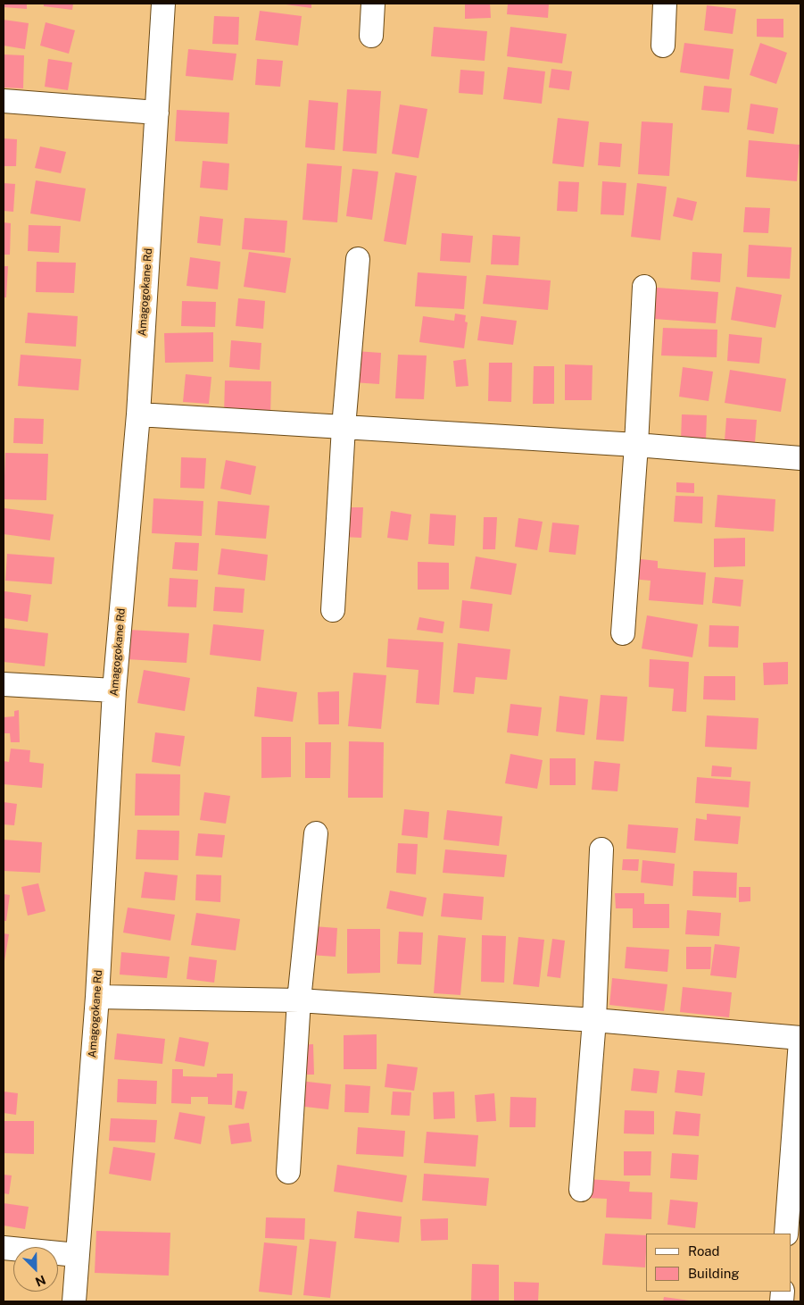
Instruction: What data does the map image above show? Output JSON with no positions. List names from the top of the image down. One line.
{"streets":{"street":["Amagogokane Rd"]},"legend":["Road","Building"],"north":"bottom right"}
